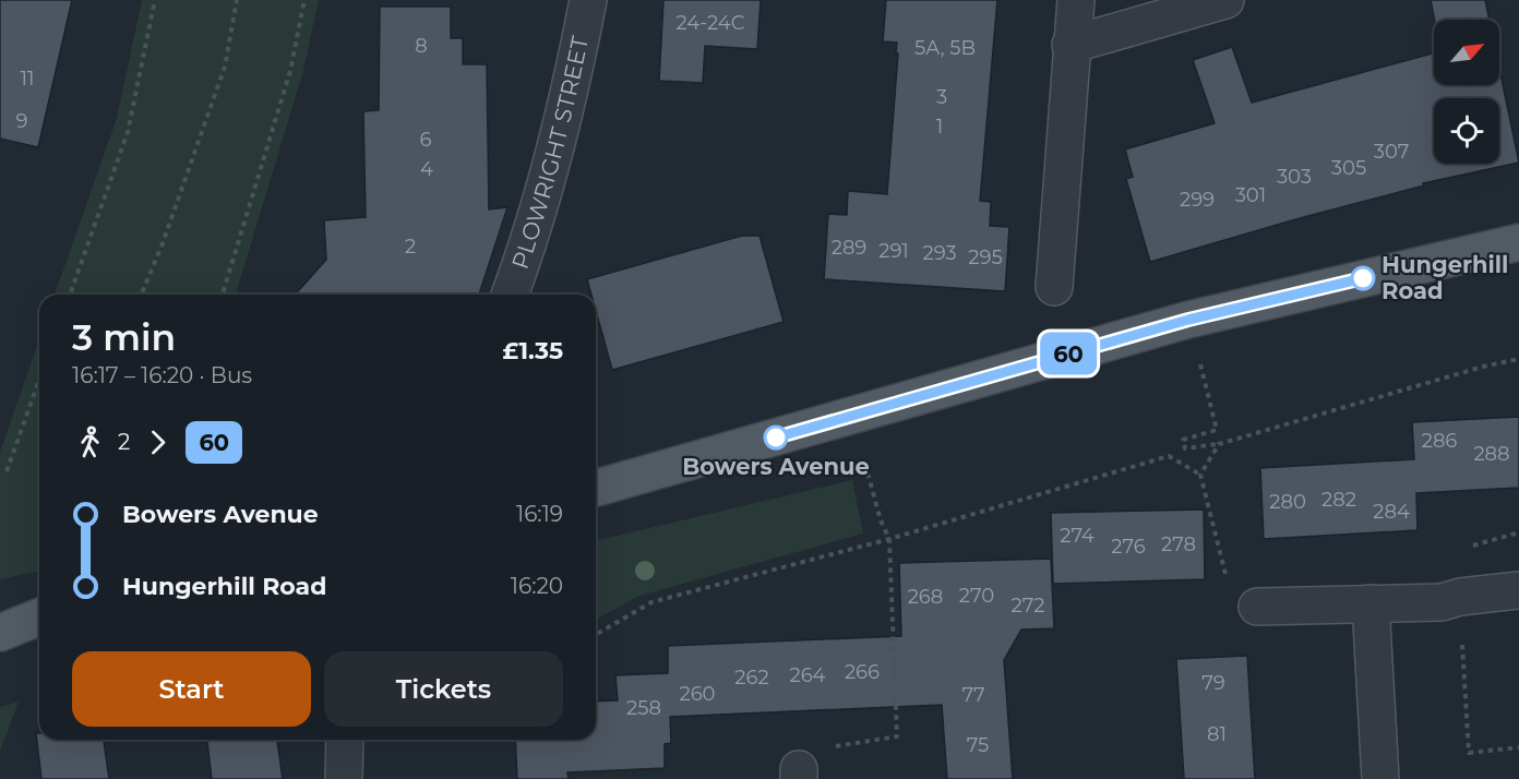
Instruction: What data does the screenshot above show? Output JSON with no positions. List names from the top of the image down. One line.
{"streets":{"street":["PLOWRIGHT STREET"]},"places":["Hungerhill Road","Bowers Avenue"],"lines":["bus line 60"],"house_numbers":["24-24C","8","5A, 5B","11","3","9","1","6","307","305","4","303","301","299","2","289","291","293","295","286","288","282","280","284","274","278","276","270","268","272","266","264","262","79","260","77","258","81","75"],"north":"top right","page":{"on_map":"60","heading":["3 min","16:17 – 16:20 · Bus","£1.35"],"legs":["2","60"],"list":[{"name":"Bowers Avenue","value":"16:19"},{"name":"Hungerhill Road","value":"16:20"}],"buttons":["Start","Tickets"]}}
